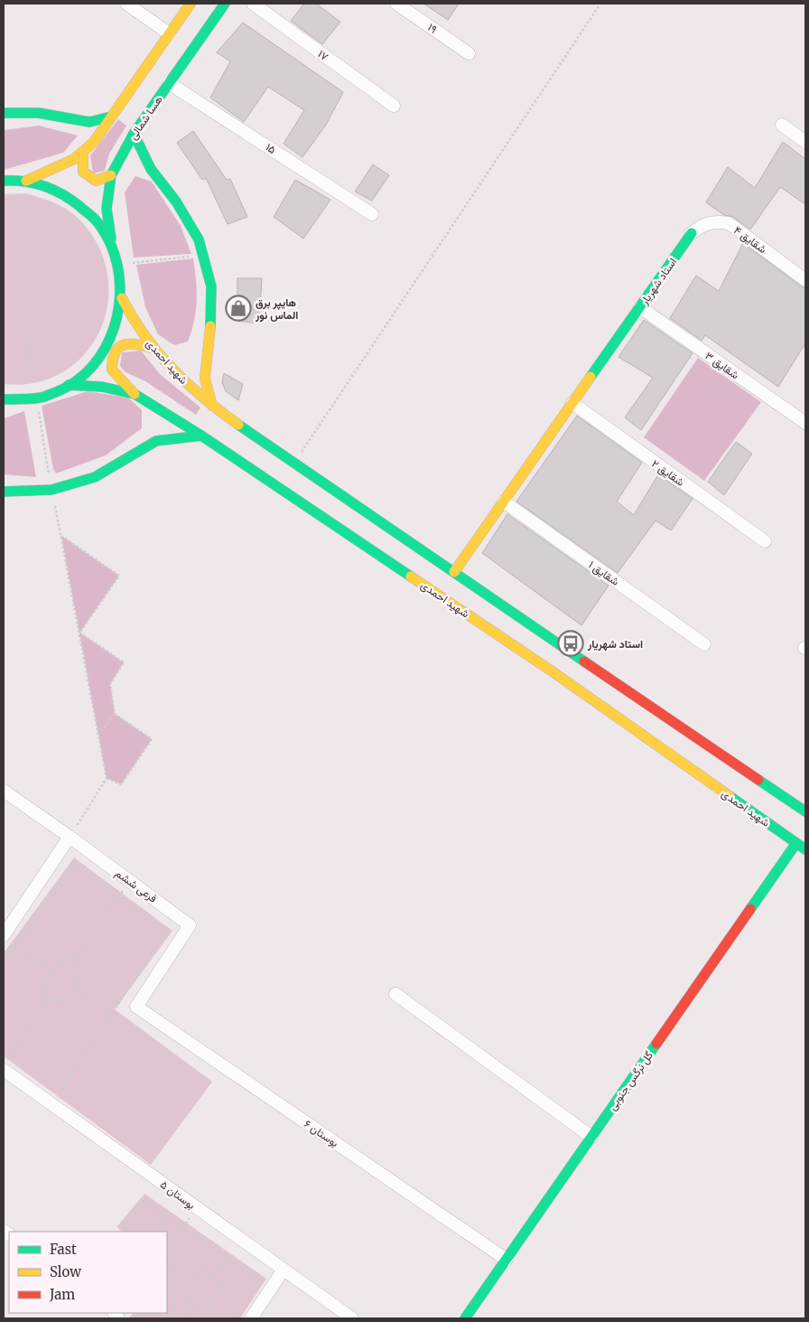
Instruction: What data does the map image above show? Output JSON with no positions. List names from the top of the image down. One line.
{"streets":{"main road":["هسا شمالی","استاد شهریار","شهید احمدی","گل نرگس جنوبی"],"street":["۱۹","۱۷","۱۵","شقایق ۴","شقایق ۳","شقایق ۲","شقایق ۱","فرعی ششم","بوستان ۶","بوستان ۵"]},"crossings":[["هسا شمالی","۱۵"],["شقایق ۴","استاد شهریار"],["استاد شهریار","شهید احمدی"],["استاد شهریار","شقایق ۳"],["استاد شهریار","شقایق ۲"],["استاد شهریار","شقایق ۱"],["شهید احمدی","گل نرگس جنوبی"],["فرعی ششم","بوستان ۶"],["گل نرگس جنوبی","بوستان ۶"]],"places":{"shop":["هایپر برق الماس نور"],"bus stop":["استاد شهریار"]},"legend":["Fast","Slow","Jam"]}
